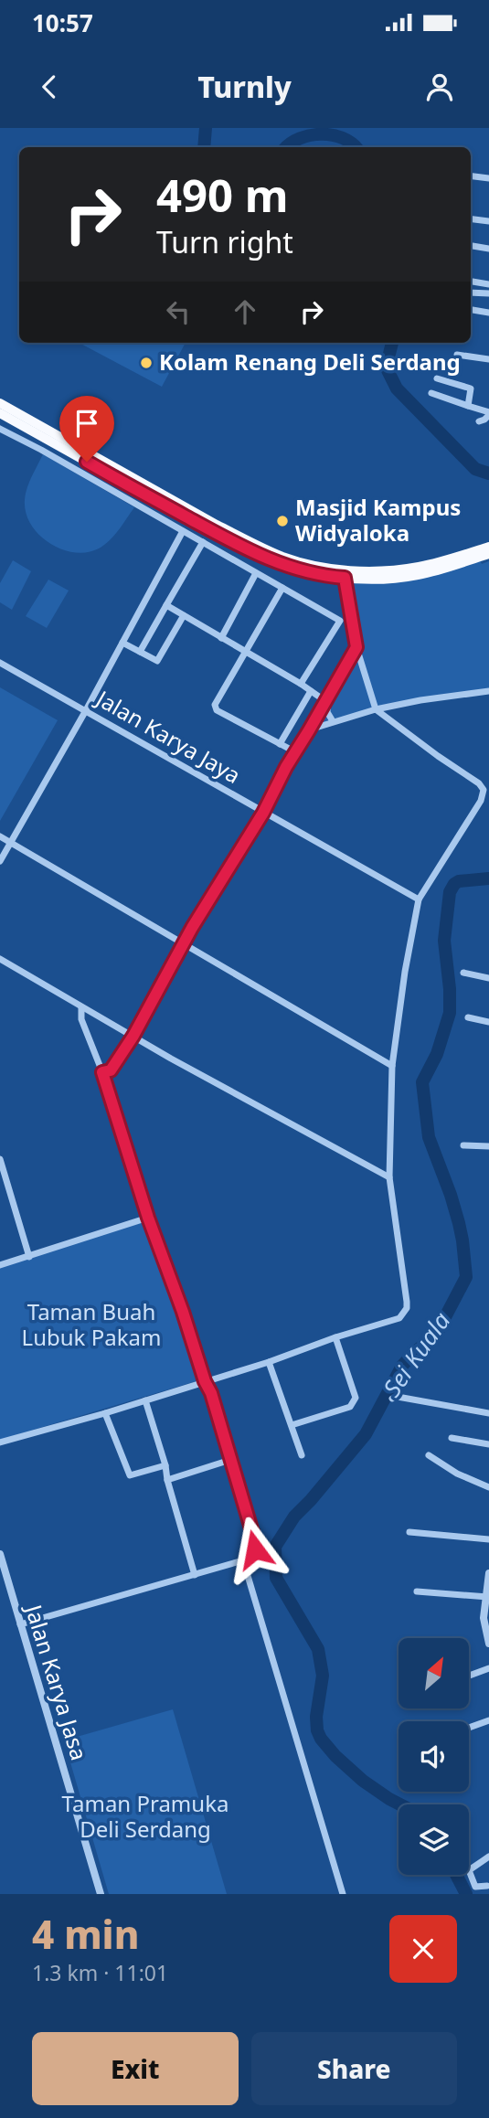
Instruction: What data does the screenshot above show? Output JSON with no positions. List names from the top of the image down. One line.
{"streets":{"street":["Jalan Karya Jaya","Jalan Karya Jasa"]},"water":["Sei Kuala"],"parks":["Taman Buah Lubuk Pakam","Taman Pramuka Deli Serdang"],"places":["Kolam Renang Deli Serdang","Masjid Kampus Widyaloka"],"north":"top right","page":{"status":"10:57","header":"Turnly","turn":["490 m","Turn right"],"heading":["4 min","1.3 km · 11:01"],"buttons":["Exit","Share"]}}
